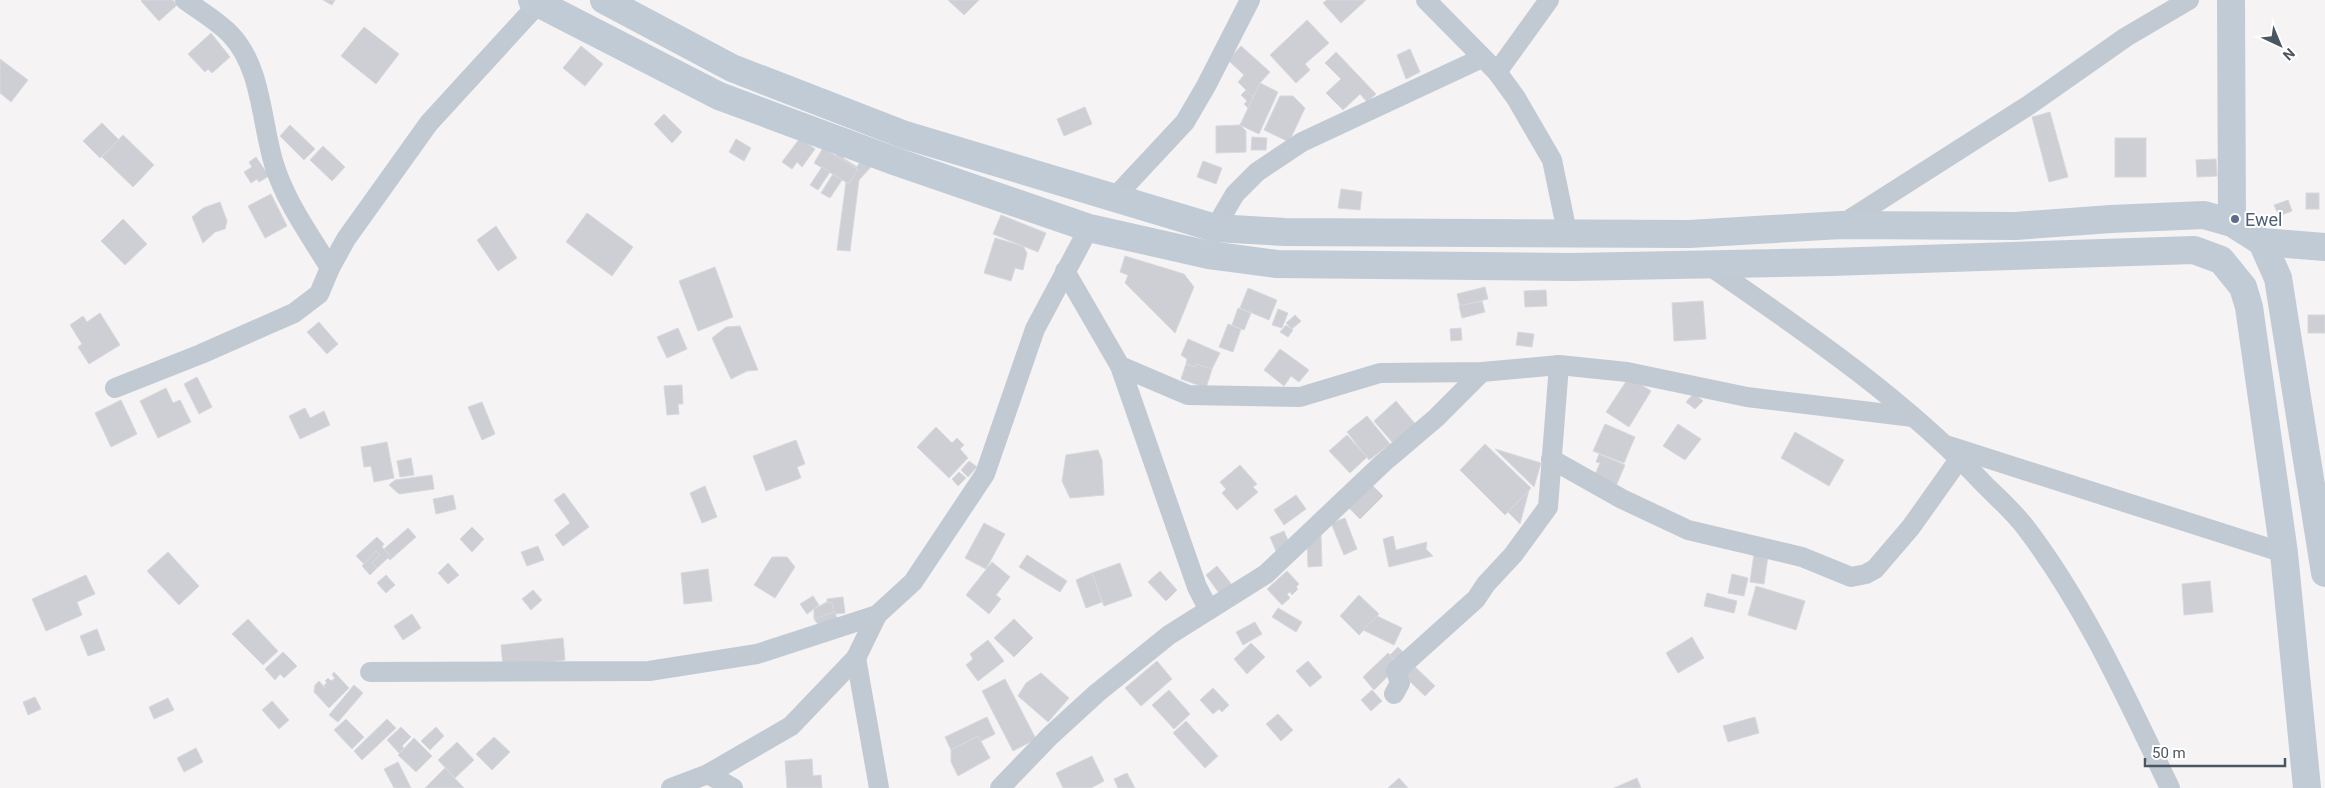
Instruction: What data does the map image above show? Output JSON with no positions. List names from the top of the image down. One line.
{"places":["Ewel"],"scale_bar":"50 m","north":"bottom right"}
